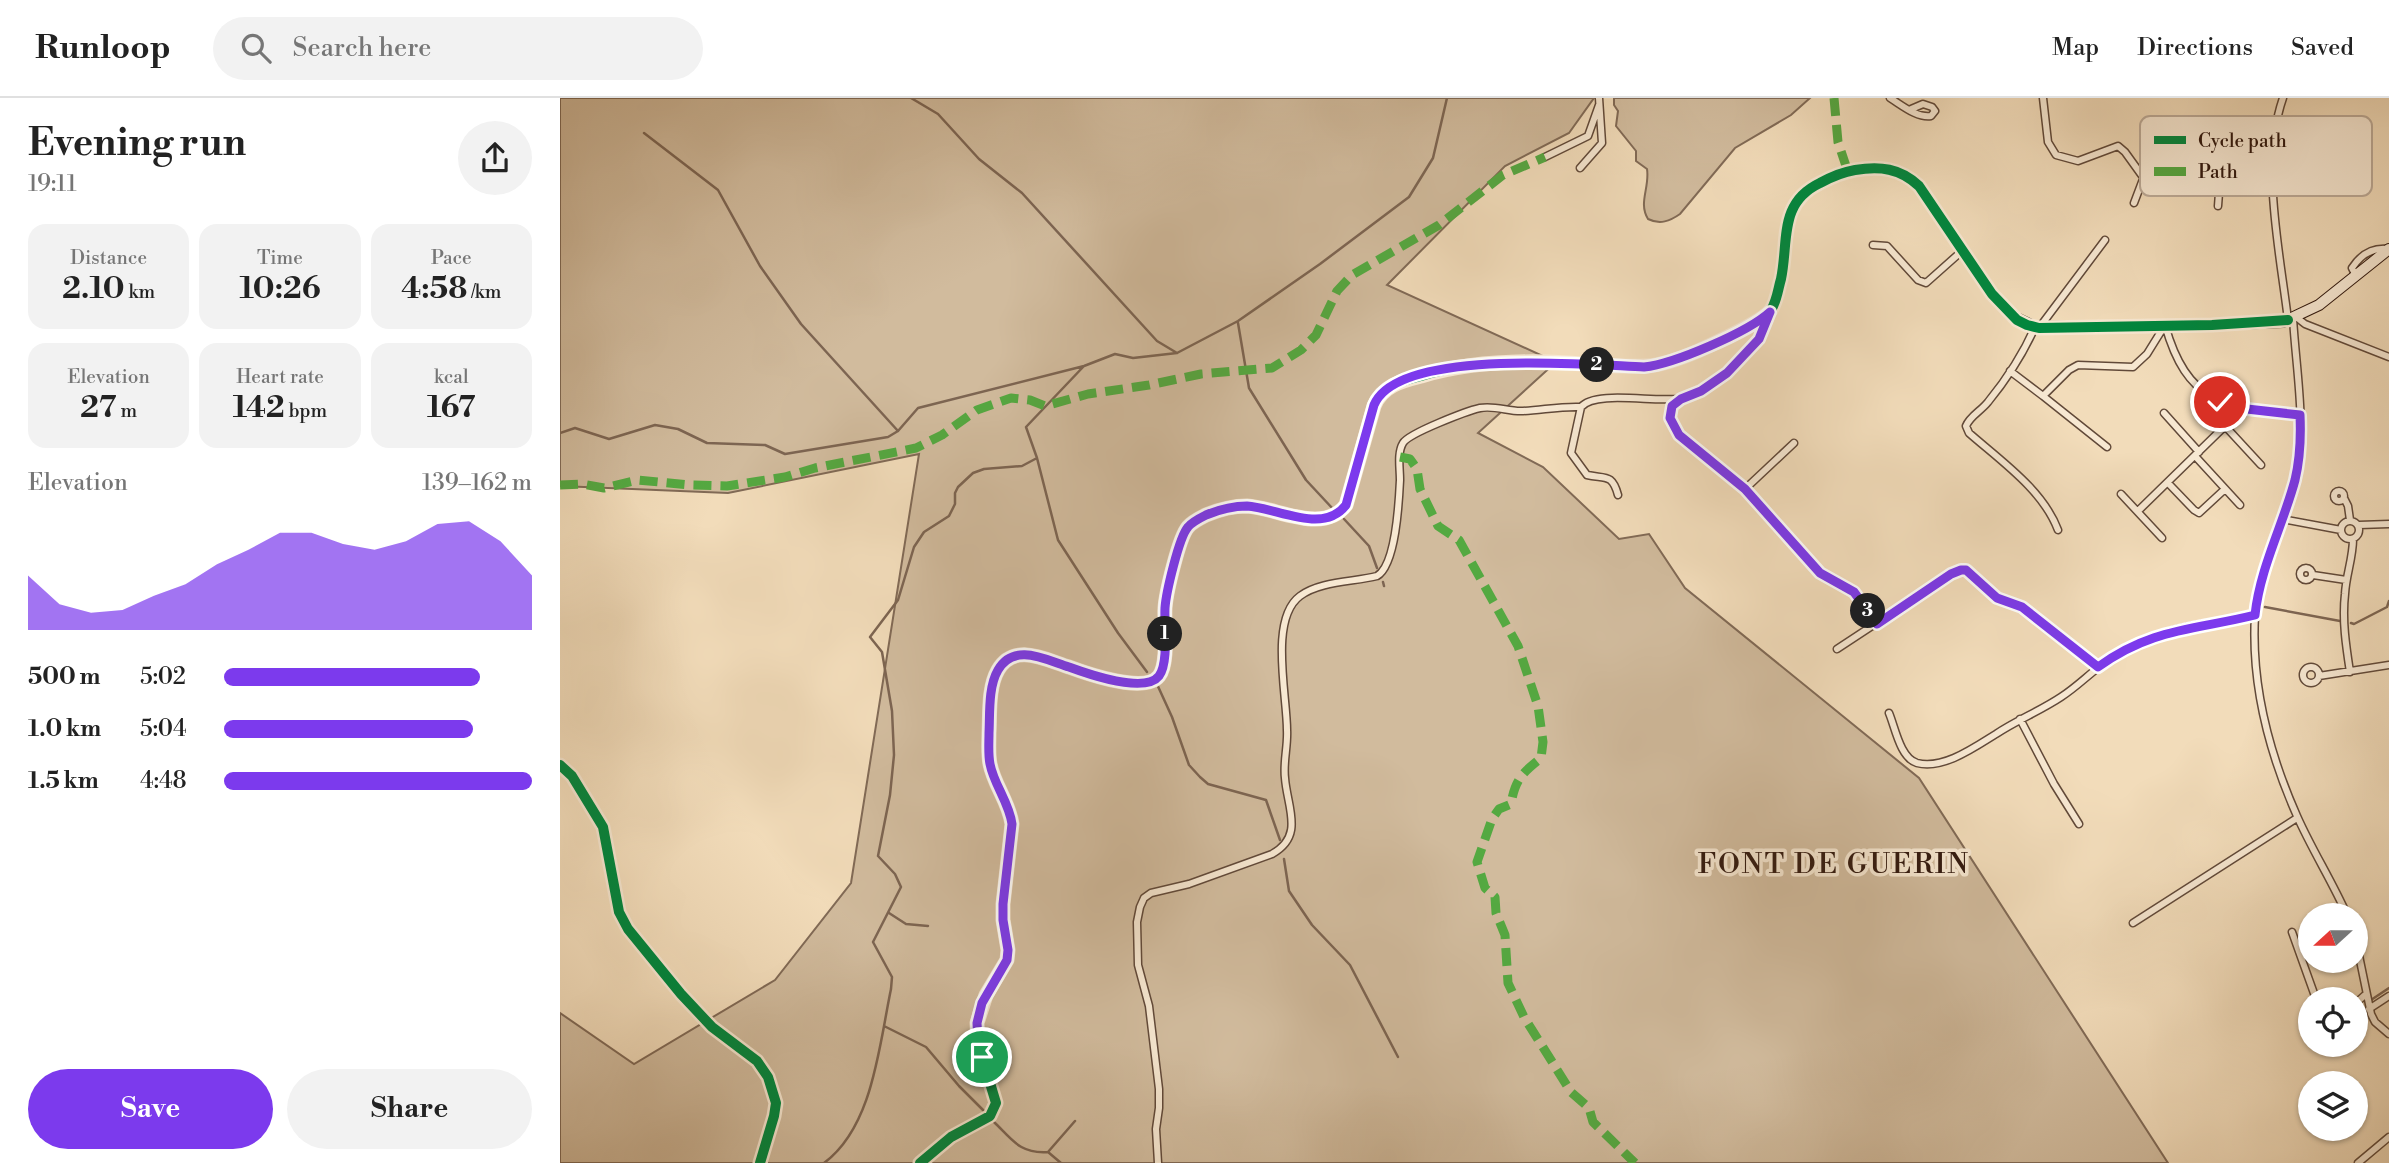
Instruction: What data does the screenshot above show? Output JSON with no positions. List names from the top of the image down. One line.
{"districts":["FONT DE GUERIN"],"legend":["Cycle path","Path"],"north":"left","page":{"header":"Runloop","search":"Search here","nav":["Map","Directions","Saved"],"heading":["Evening run","19:11"],"stats":[["Distance","2.10 km"],["Time","10:26"],["Pace","4:58 /km"],["Elevation","27 m"],["Heart rate","142 bpm"],["kcal","167"]],"pins":["2","3","1"],"chart":["Elevation","139–162 m"],"list":[{"name":"500 m","note":"5:02"},{"name":"1.0 km","note":"5:04"},{"name":"1.5 km","note":"4:48"}],"buttons":["Save","Share"]}}
